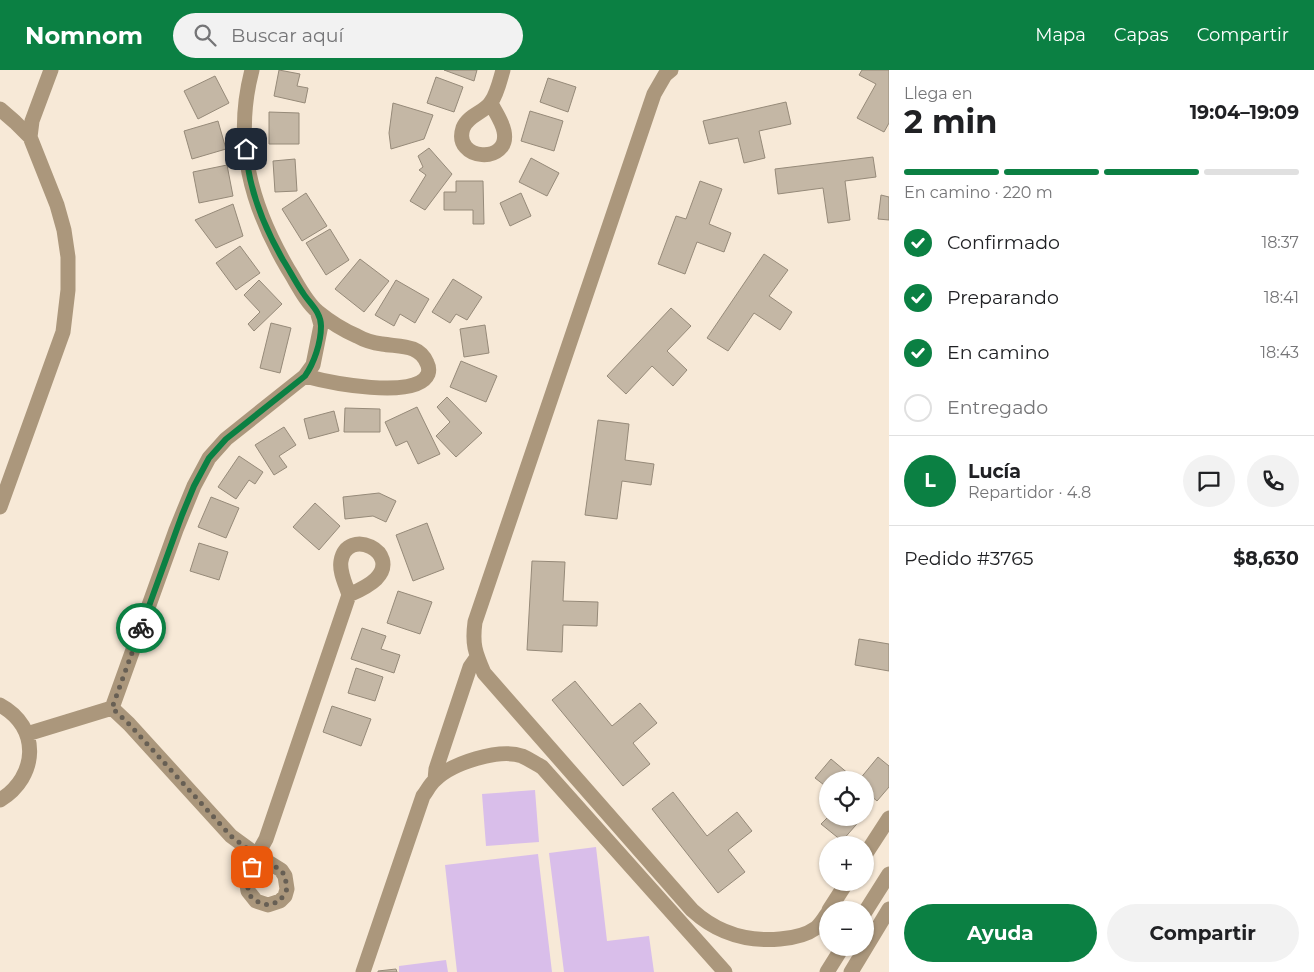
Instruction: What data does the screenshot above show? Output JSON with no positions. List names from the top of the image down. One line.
{"page":{"header":"Nomnom","search":"Buscar aquí","nav":["Mapa","Capas","Compartir"],"heading":["2 min","Llega en","19:04–19:09"],"panel":["Lucía","Repartidor · 4.8","Pedido #3765","$8,630"],"bar":"En camino · 220 m","list":[["Confirmado","18:37"],["Preparando","18:41"],["En camino","18:43"],"Entregado"],"round":"L","map_buttons":["+","−"],"buttons":["Ayuda","Compartir"]}}
